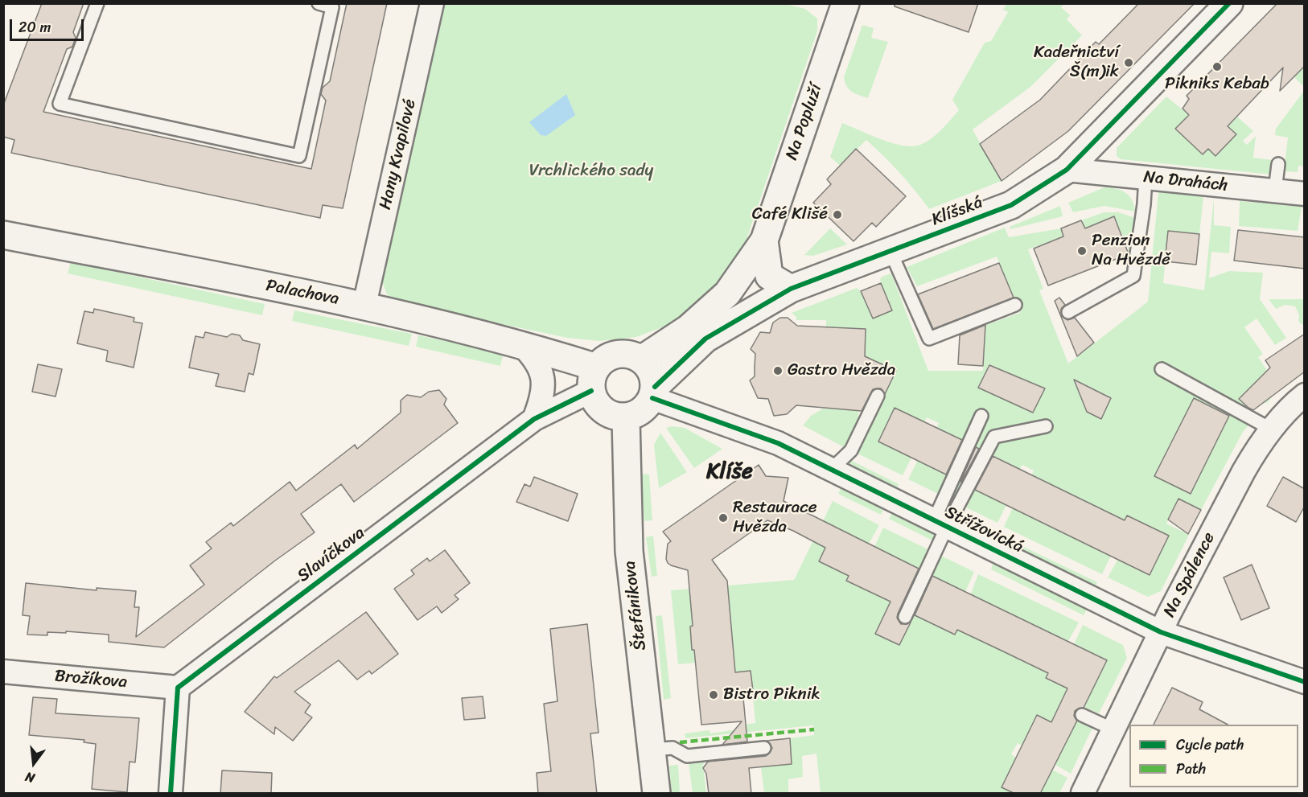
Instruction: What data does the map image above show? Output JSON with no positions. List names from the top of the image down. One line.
{"streets":{"street":["Na Popluží","Hany Kvapilové","Na Drahách","Klíšská","Palachova","Střížovická","Slavíčkova","Na Spálence","Štefánikova","Brožíkova"]},"crossings":[["Na Popluží","Klíšská"],["Na Popluží","Palachova"],["Na Popluží","Střížovická"],["Na Popluží","Slavíčkova"],["Na Popluží","Štefánikova"],["Hany Kvapilové","Palachova"],["Na Drahách","Klíšská"],["Klíšská","Palachova"],["Klíšská","Střížovická"],["Klíšská","Slavíčkova"],["Klíšská","Štefánikova"],["Palachova","Střížovická"],["Palachova","Slavíčkova"],["Palachova","Štefánikova"],["Střížovická","Slavíčkova"],["Střížovická","Na Spálence"],["Střížovická","Štefánikova"],["Slavíčkova","Štefánikova"],["Slavíčkova","Brožíkova"]],"districts":["Klíše"],"parks":["Vrchlického sady"],"places":["Kadeřnictví Š(m)ik","Pikniks Kebab","Café Klišé","Penzion Na Hvězdě","Gastro Hvězda","Restaurace Hvězda","Bistro Piknik"],"legend":["Cycle path","Path"],"scale_bar":"20 m","north":"bottom"}
